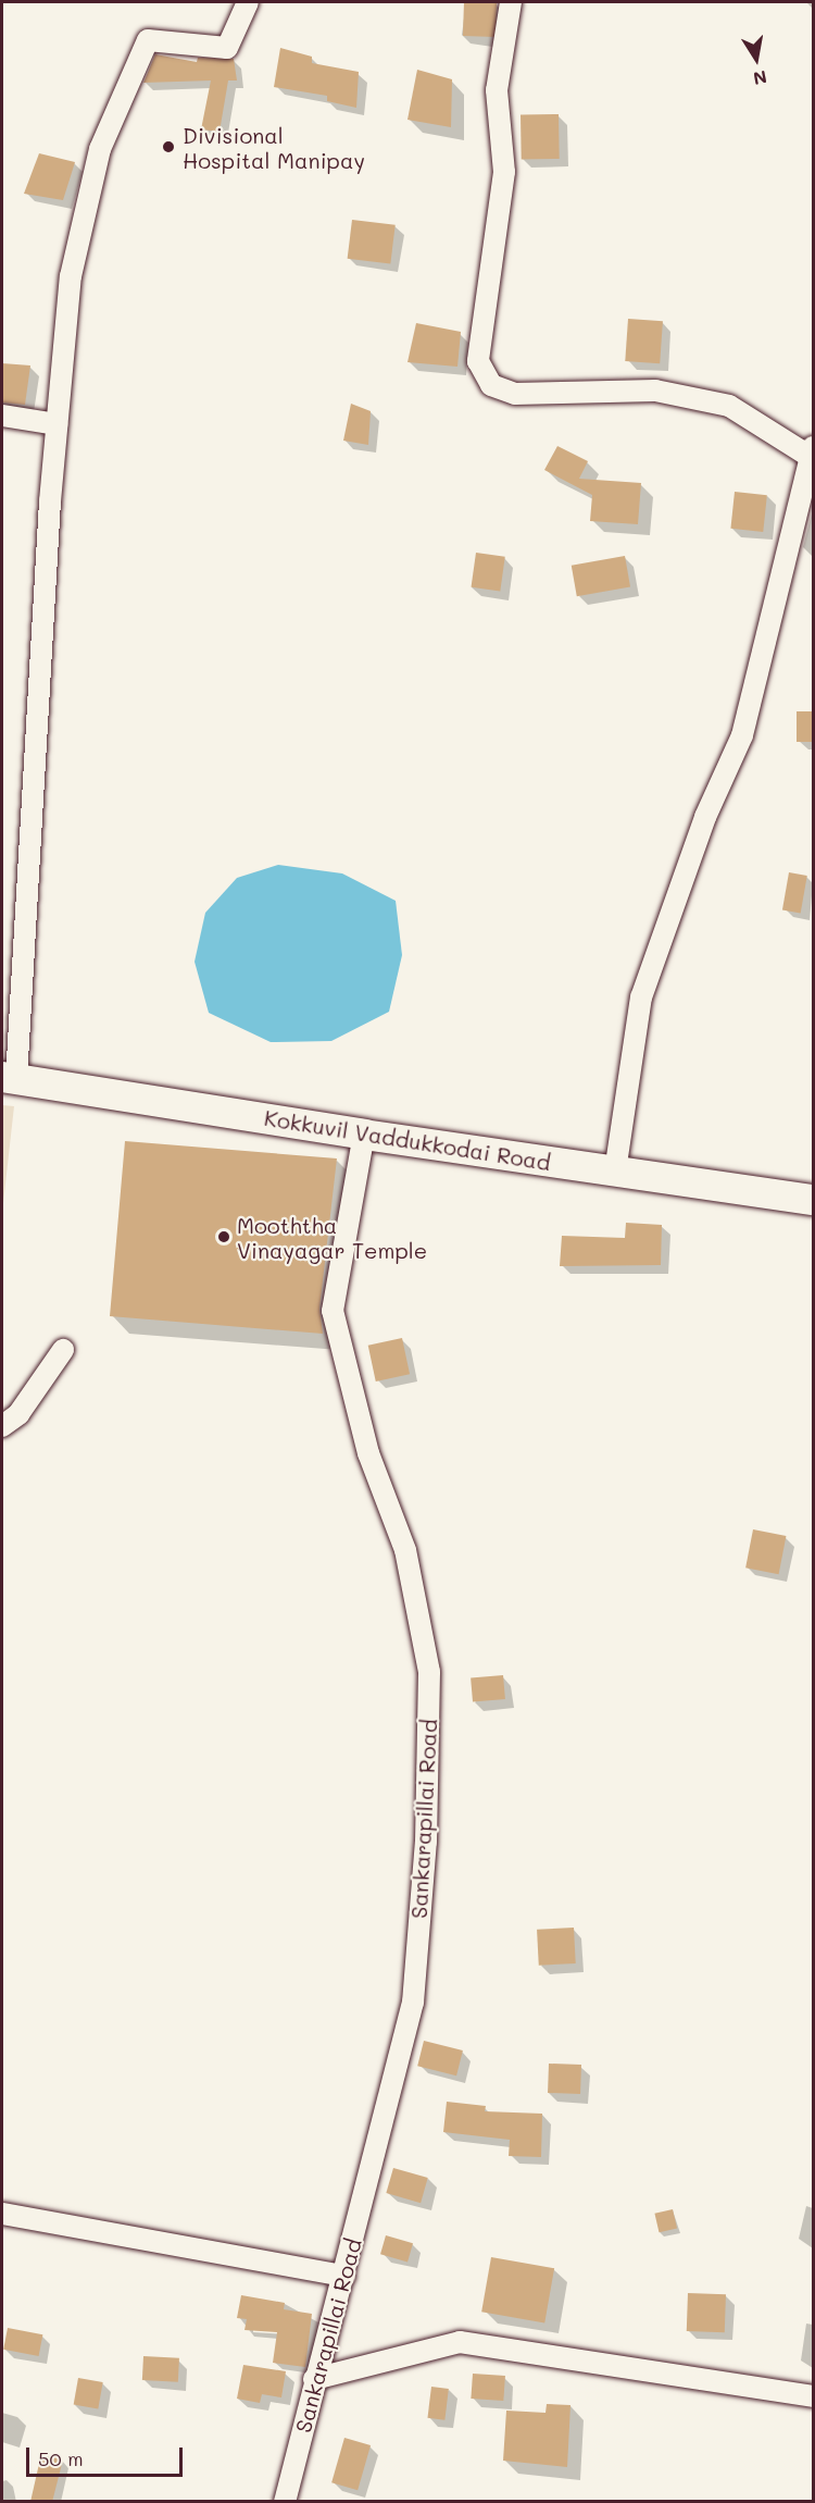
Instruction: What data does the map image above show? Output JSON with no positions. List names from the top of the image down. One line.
{"streets":{"main road":["Kokkuvil Vaddukkodai Road"],"street":["Sankarapillai Road"]},"crossings":[["Kokkuvil Vaddukkodai Road","Sankarapillai Road"]],"places":["Divisional Hospital Manipay","Mooththa Vinayagar Temple"],"scale_bar":"50 m","north":"bottom"}
